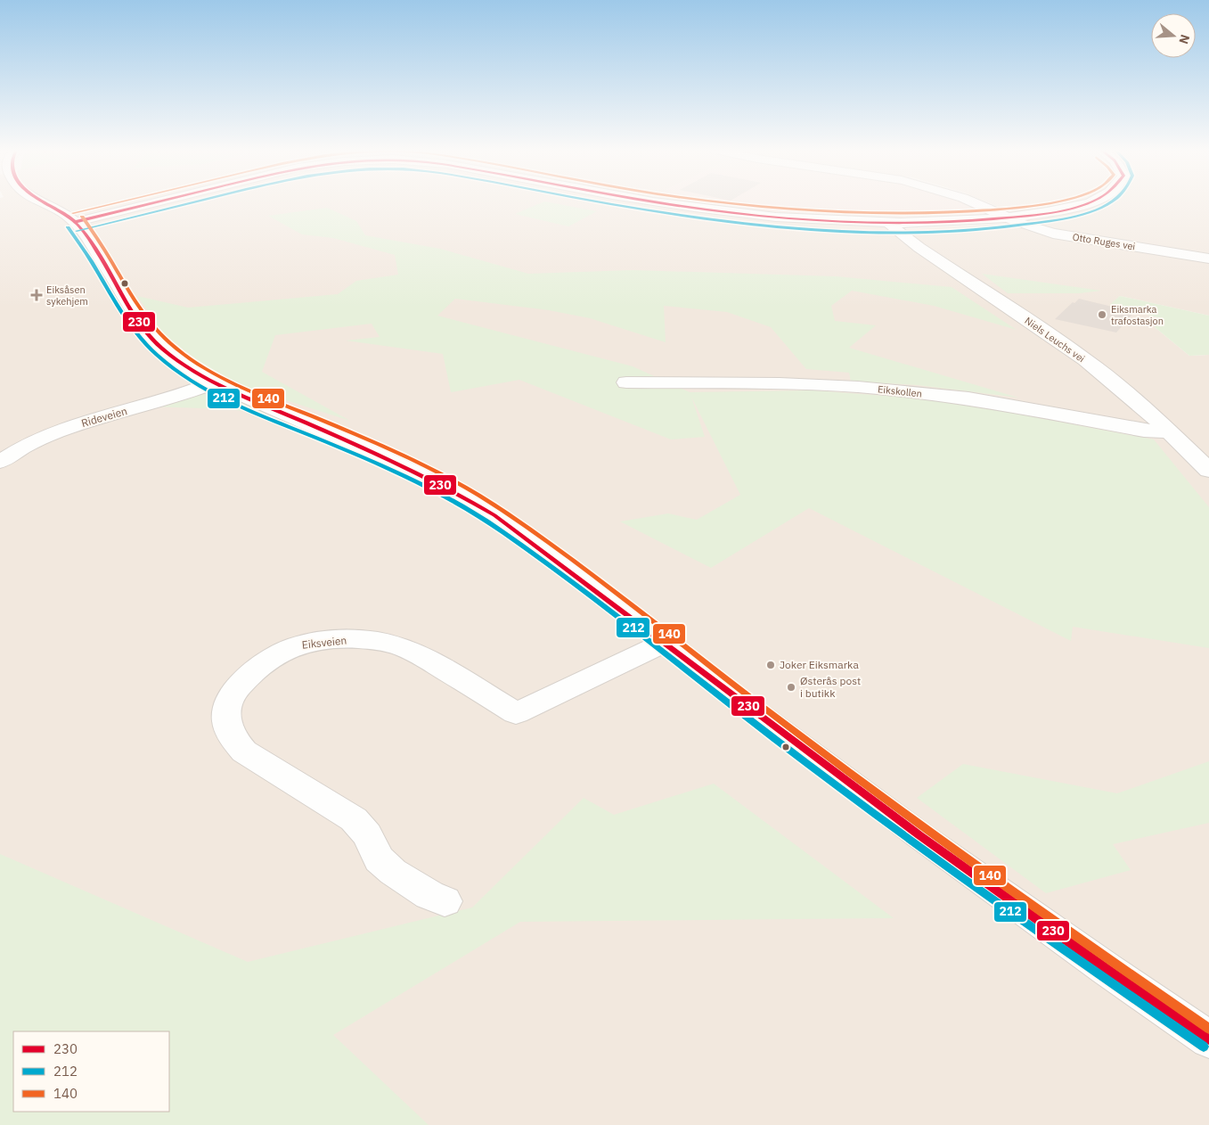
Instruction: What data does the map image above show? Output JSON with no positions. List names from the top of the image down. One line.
{"streets":{"street":["Otto Ruges vei","Niels Leuchs vei","Eikskollen","Rideveien","Eiksveien"]},"crossings":[["Niels Leuchs vei","Eikskollen"]],"places":{"health":["Eiksåsen sykehjem"],"other":["Eiksmarka trafostasjon","Joker Eiksmarka","Østerås post i butikk"]},"lines":["transit line 230","transit line 212","transit line 140"],"legend":["230","212","140"],"north":"right"}
